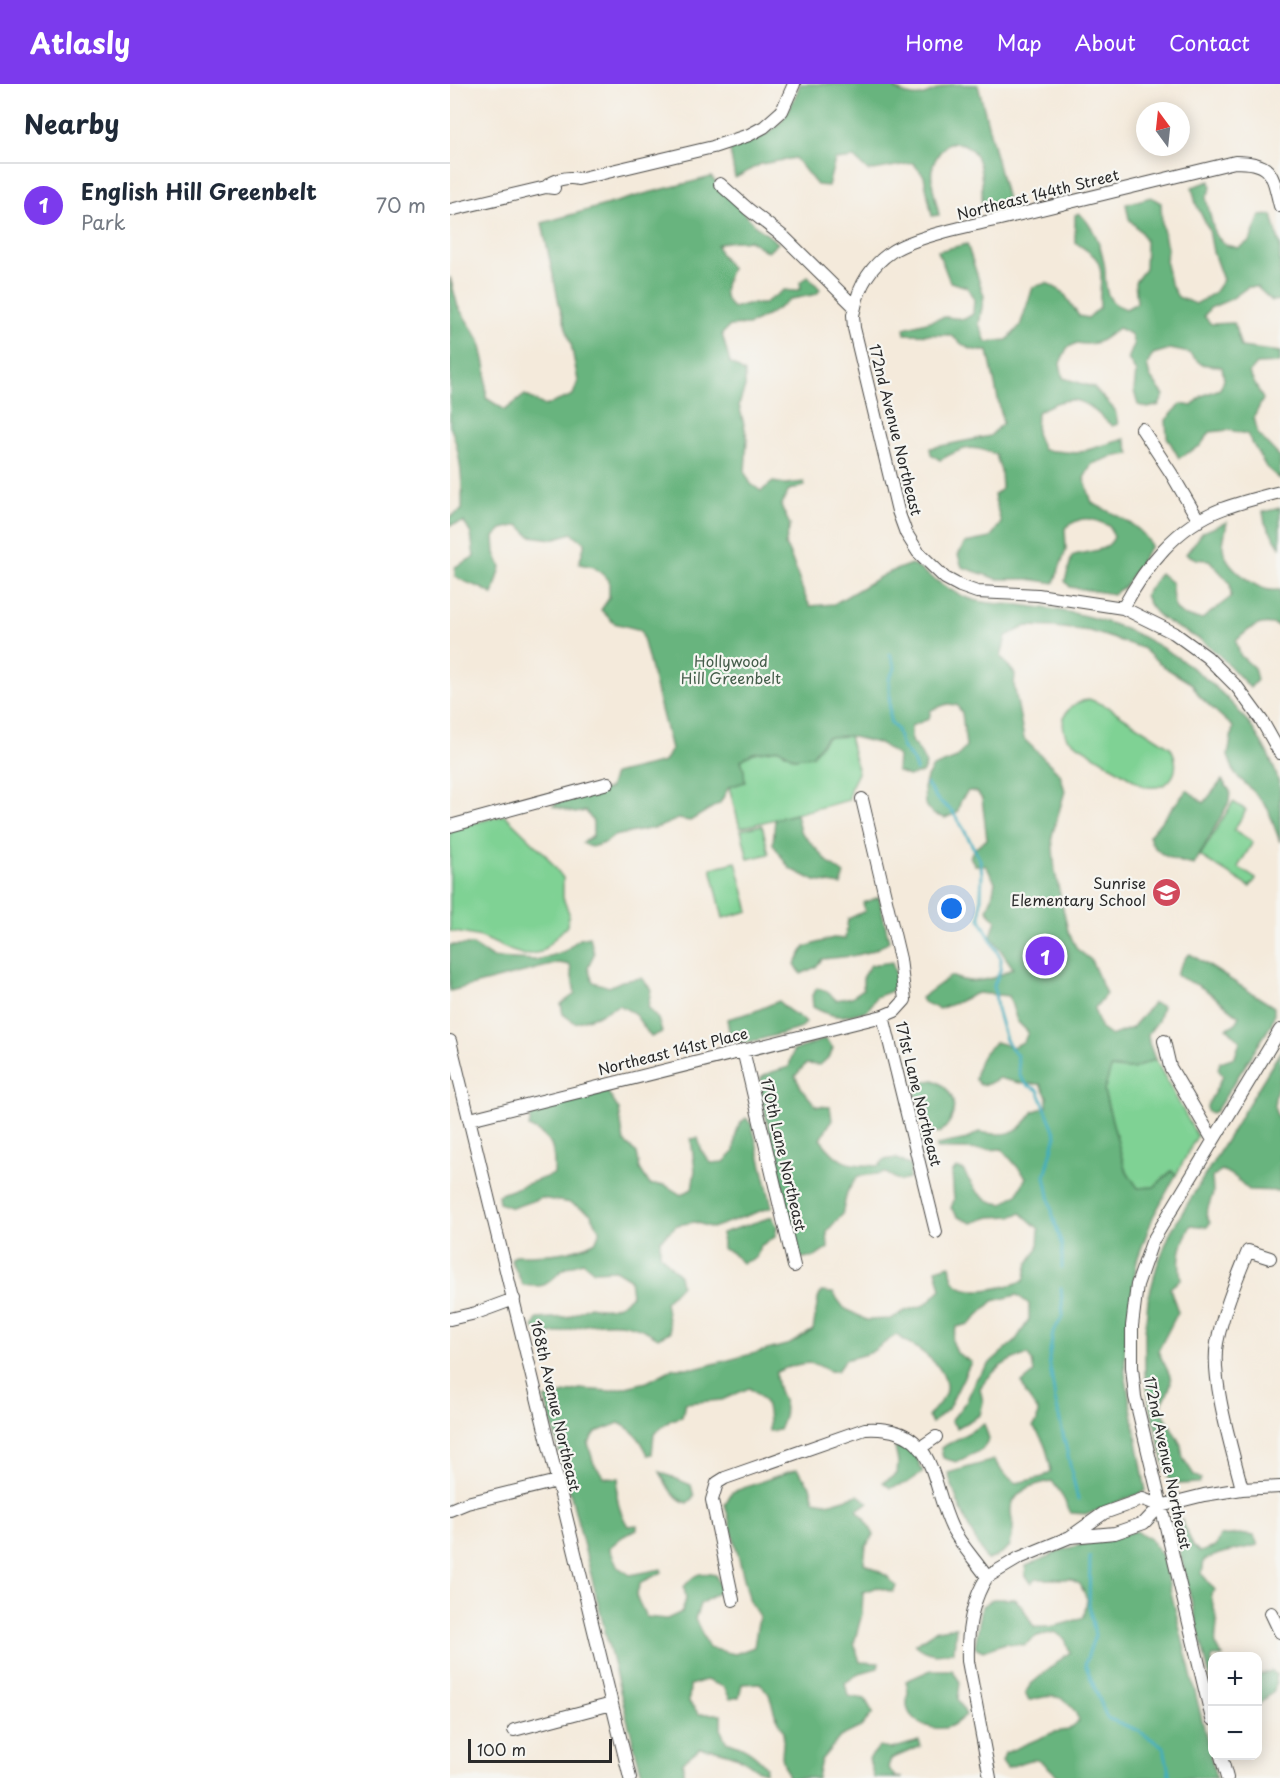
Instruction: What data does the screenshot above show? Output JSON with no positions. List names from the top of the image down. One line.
{"streets":{"street":["Northeast 144th Street","172nd Avenue Northeast","Northeast 141st Place","171st Lane Northeast","170th Lane Northeast","168th Avenue Northeast"]},"crossings":[["Northeast 144th Street","172nd Avenue Northeast"],["Northeast 141st Place","171st Lane Northeast"],["Northeast 141st Place","170th Lane Northeast"],["Northeast 141st Place","168th Avenue Northeast"]],"parks":["Hollywood Hill Greenbelt"],"places":{"school or university":["Sunrise Elementary School"]},"scale_bar":"100 m","north":"top","page":{"header":"Atlasly","nav":["Home","Map","About","Contact"],"heading":"Nearby","list":[{"mark":"1","name":"English Hill Greenbelt","note":"Park","value":"70 m"}],"pins":"1","map_buttons":["+","−"],"scale":"100 m"}}
